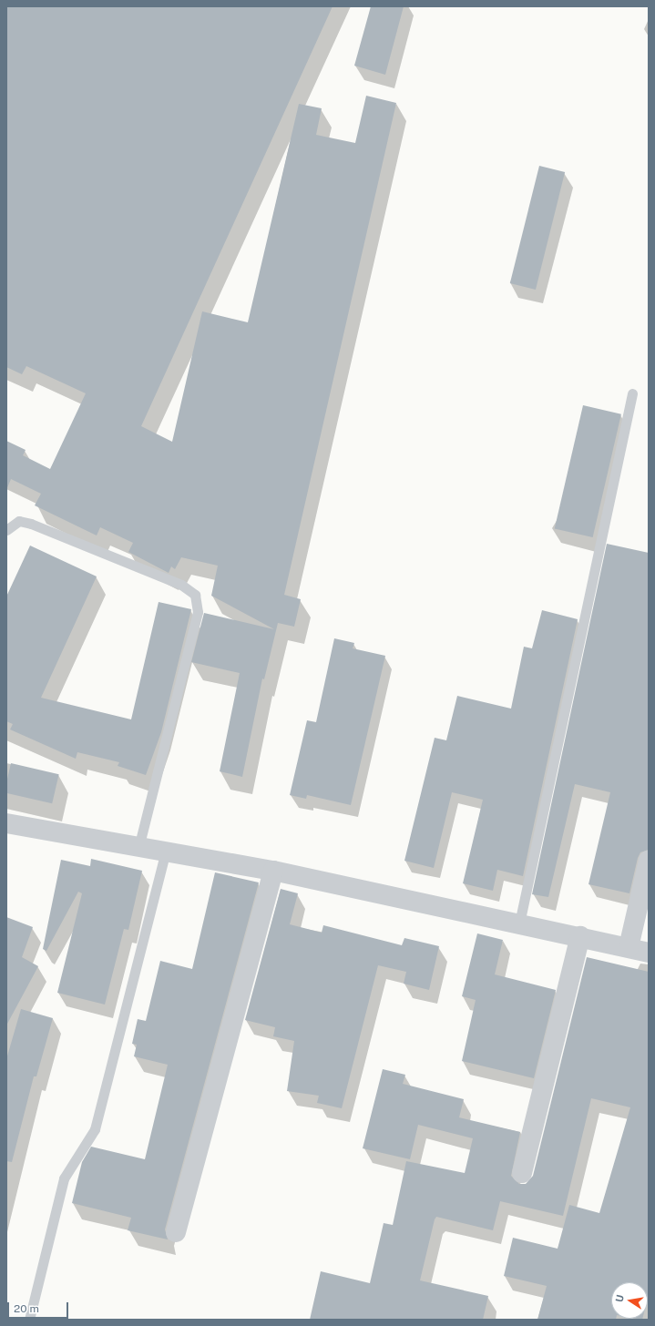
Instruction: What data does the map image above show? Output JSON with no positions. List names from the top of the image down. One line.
{"scale_bar":"20 m","north":"left"}
